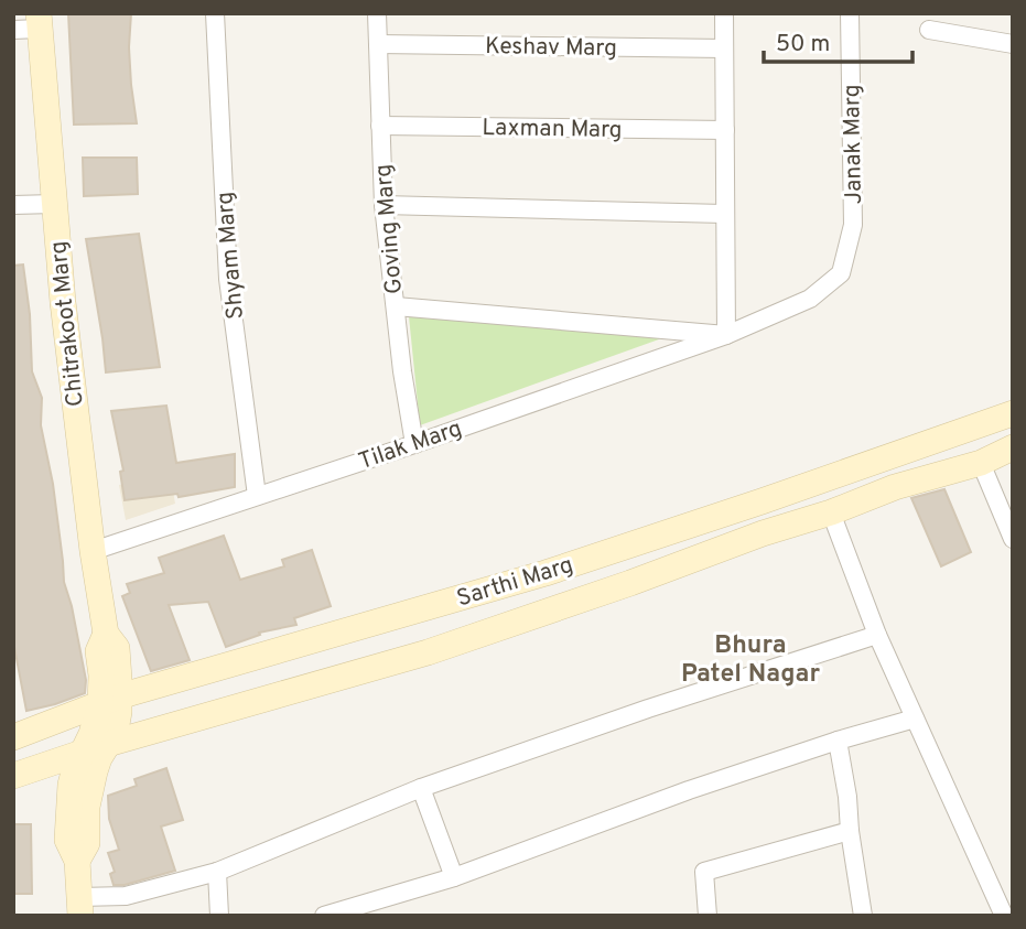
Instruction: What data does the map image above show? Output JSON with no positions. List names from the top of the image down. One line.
{"streets":{"street":["Keshav Marg","Laxman Marg","Janak Marg","Goving Marg","Shyam Marg","Chitrakoot Marg","Tilak Marg","Sarthi Marg"]},"crossings":[["Keshav Marg","Goving Marg"],["Laxman Marg","Goving Marg"],["Janak Marg","Tilak Marg"],["Goving Marg","Tilak Marg"],["Shyam Marg","Tilak Marg"],["Chitrakoot Marg","Tilak Marg"],["Chitrakoot Marg","Sarthi Marg"]],"districts":["Bhura Patel Nagar"],"scale_bar":"50 m"}
